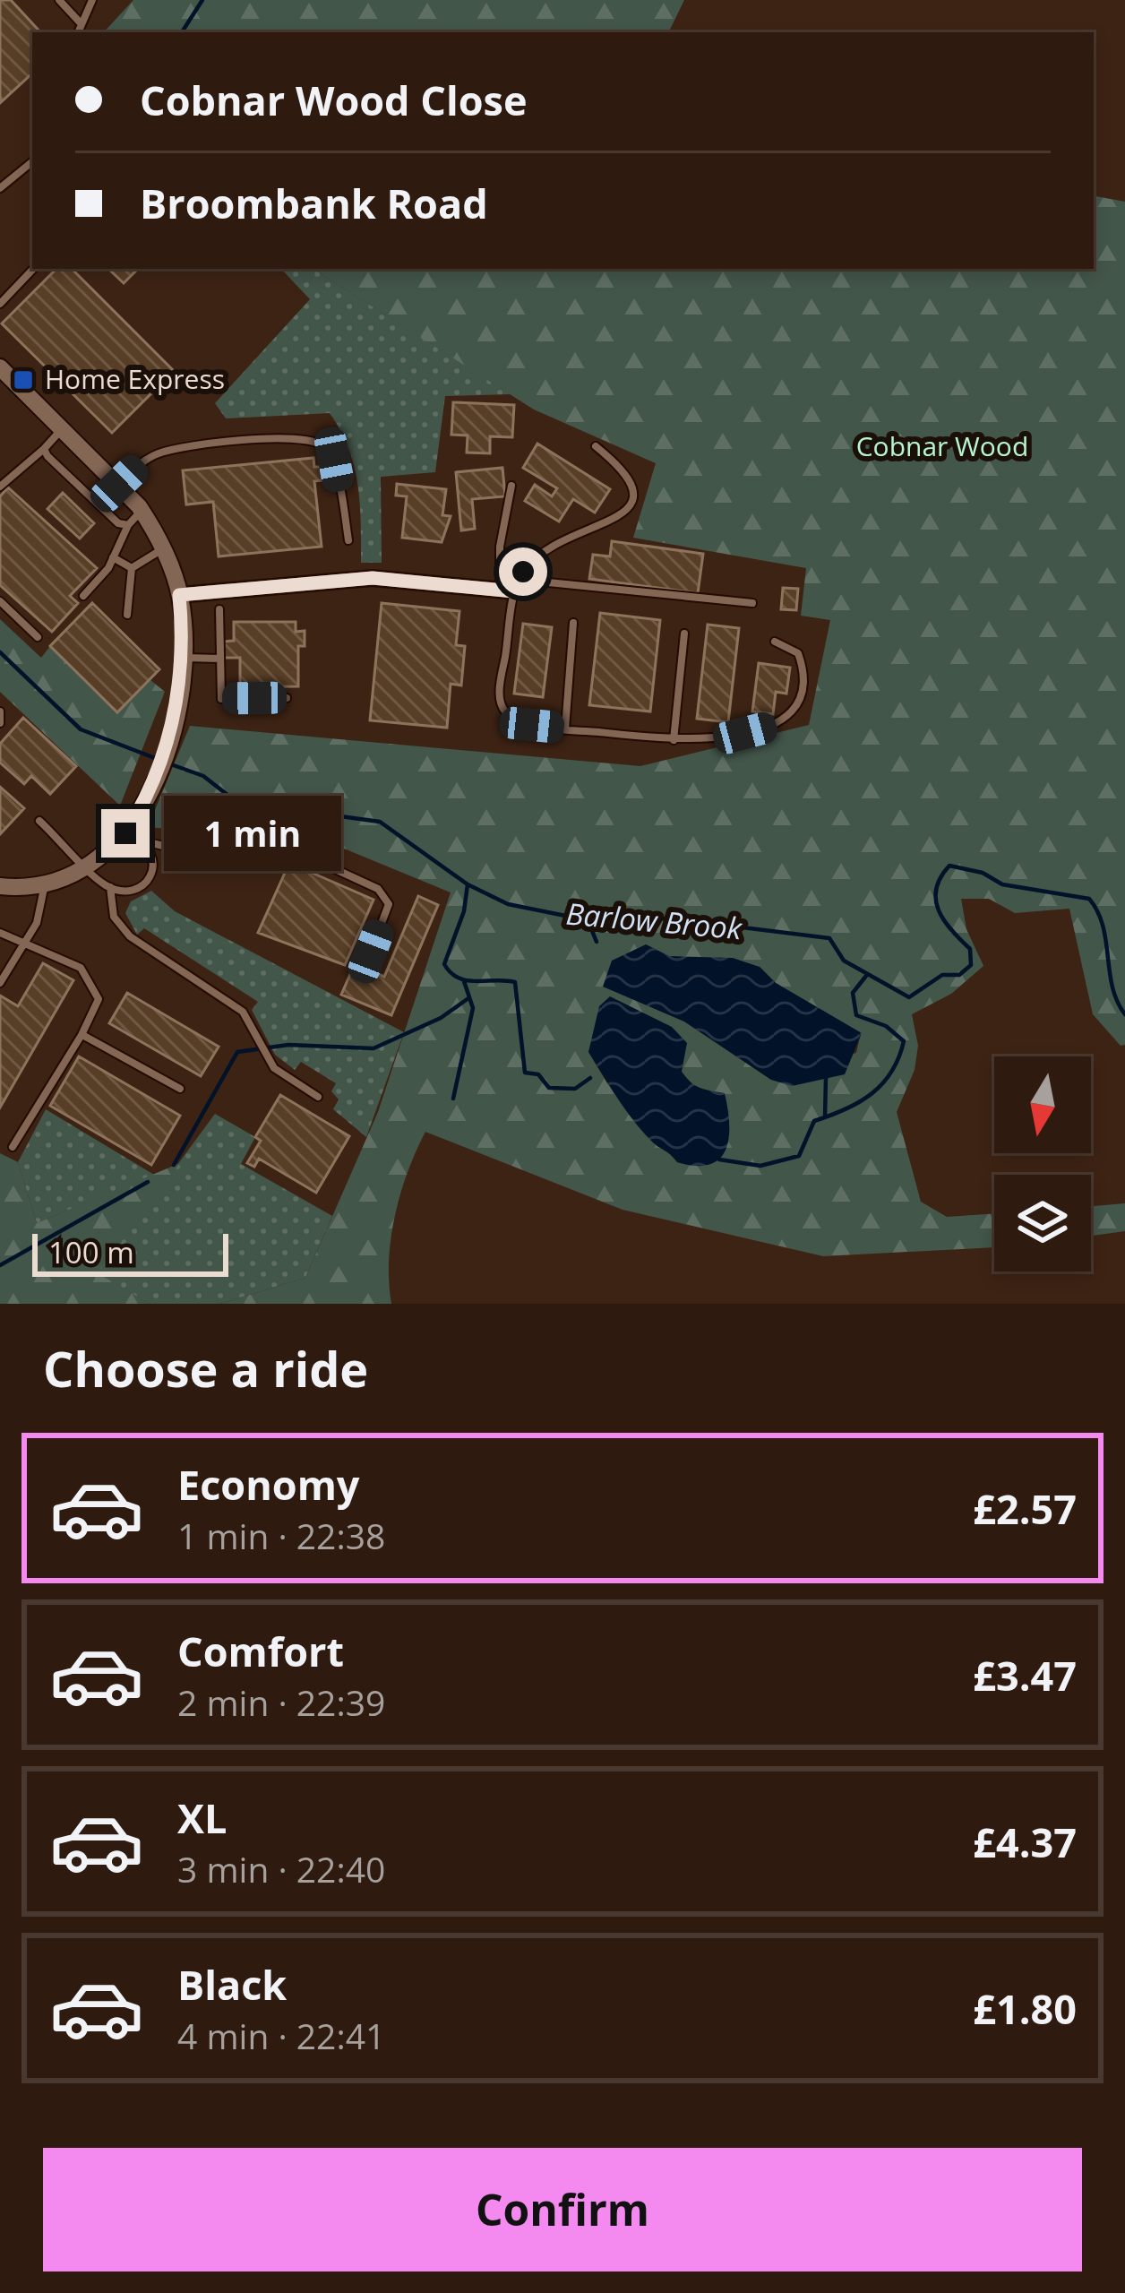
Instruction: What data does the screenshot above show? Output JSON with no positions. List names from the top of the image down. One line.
{"water":["Barlow Brook"],"parks":["Cobnar Wood"],"places":{"transit":["Home Express"]},"scale_bar":"100 m","north":"bottom","page":{"banner":["Cobnar Wood Close","Broombank Road"],"bubble":"1 min","scale":"100 m","heading":"Choose a ride","list":[{"name":"Economy","note":"1 min · 22:38","value":"£2.57"},{"name":"Comfort","note":"2 min · 22:39","value":"£3.47"},{"name":"XL","note":"3 min · 22:40","value":"£4.37"},{"name":"Black","note":"4 min · 22:41","value":"£1.80"}],"buttons":"Confirm"}}
